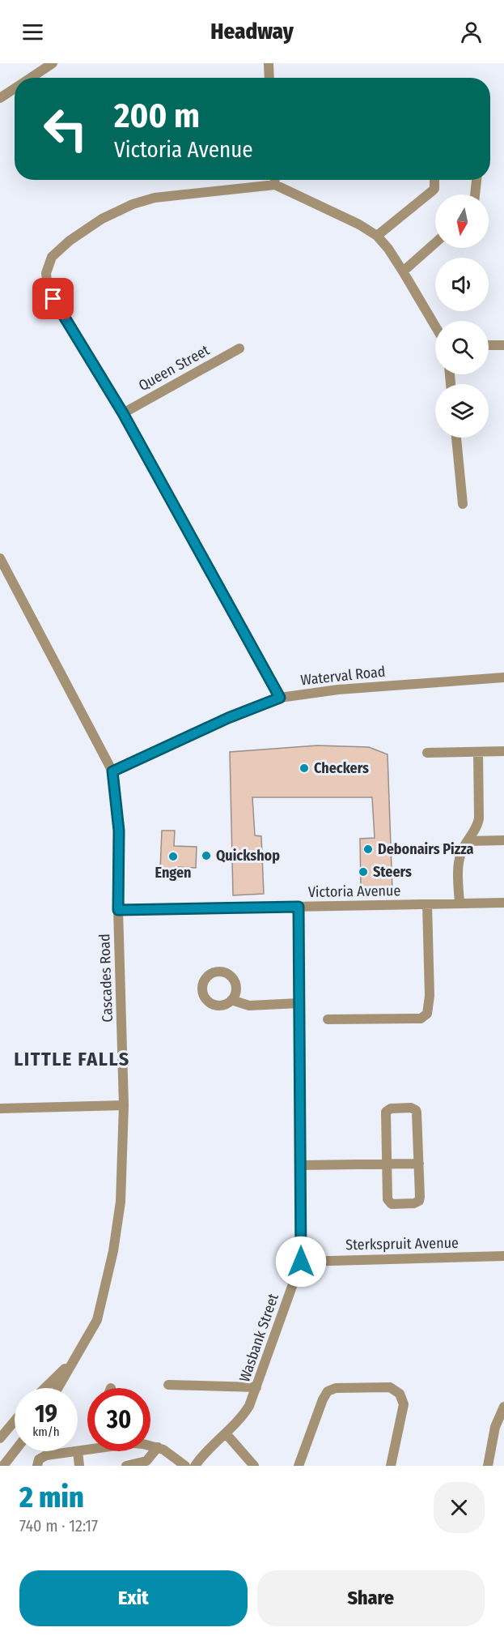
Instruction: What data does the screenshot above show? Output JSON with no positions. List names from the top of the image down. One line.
{"streets":{"street":["Queen Street","Waterval Road","Victoria Avenue","Cascades Road","Sterkspruit Avenue","Wasbank Street"]},"crossings":[["Waterval Road","Cascades Road"],["Victoria Avenue","Cascades Road"],["Victoria Avenue","Wasbank Street"],["Sterkspruit Avenue","Wasbank Street"]],"districts":["LITTLE FALLS"],"places":["Checkers","Debonairs Pizza","Quickshop","Engen","Steers"],"north":"bottom","page":{"header":"Headway","turn":["200 m","Victoria Avenue"],"speed":"19 km/h","limit":"30","heading":["2 min","740 m · 12:17"],"buttons":["Exit","Share"]}}
